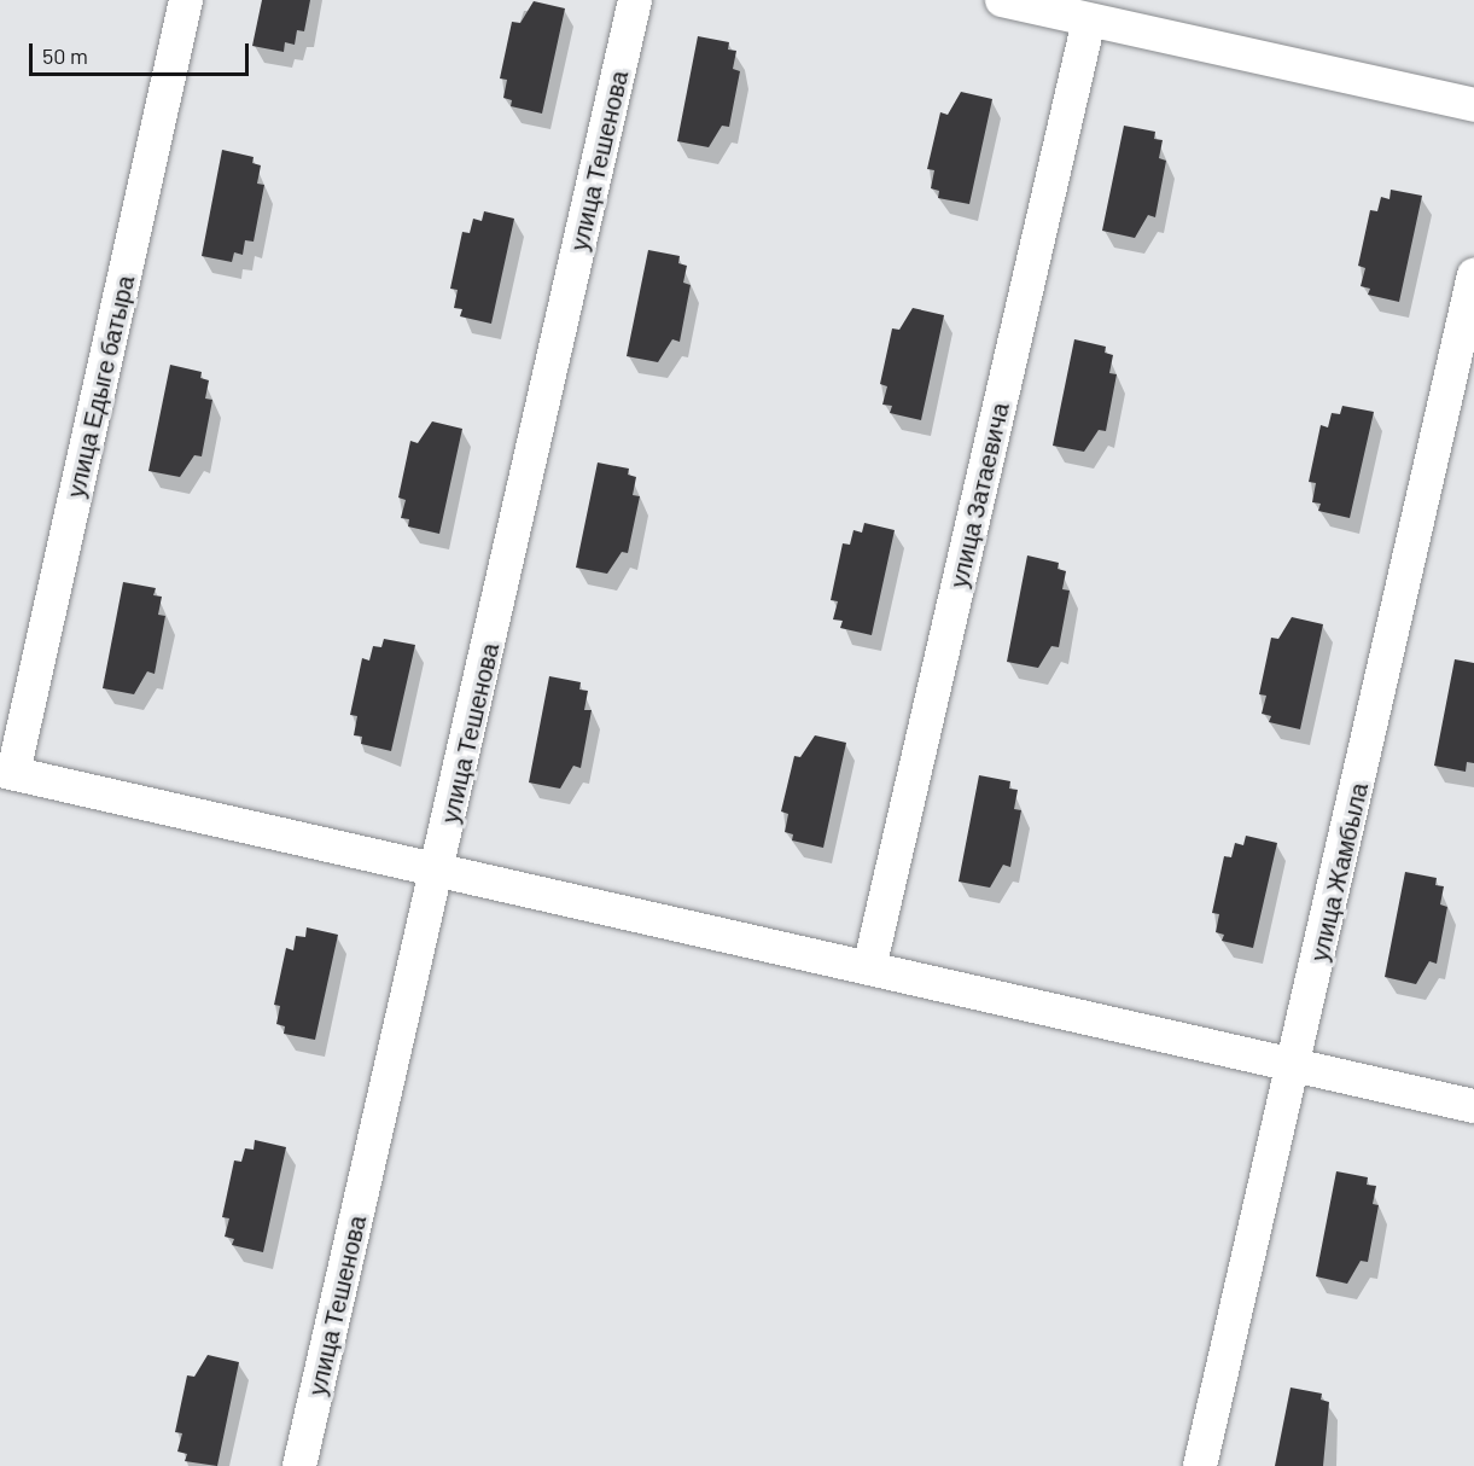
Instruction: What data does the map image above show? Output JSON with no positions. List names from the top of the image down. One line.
{"streets":{"street":["улица Тешенова","улица Едыге батыра","улица Затаевича","улица Жамбыла"]},"scale_bar":"50 m"}
